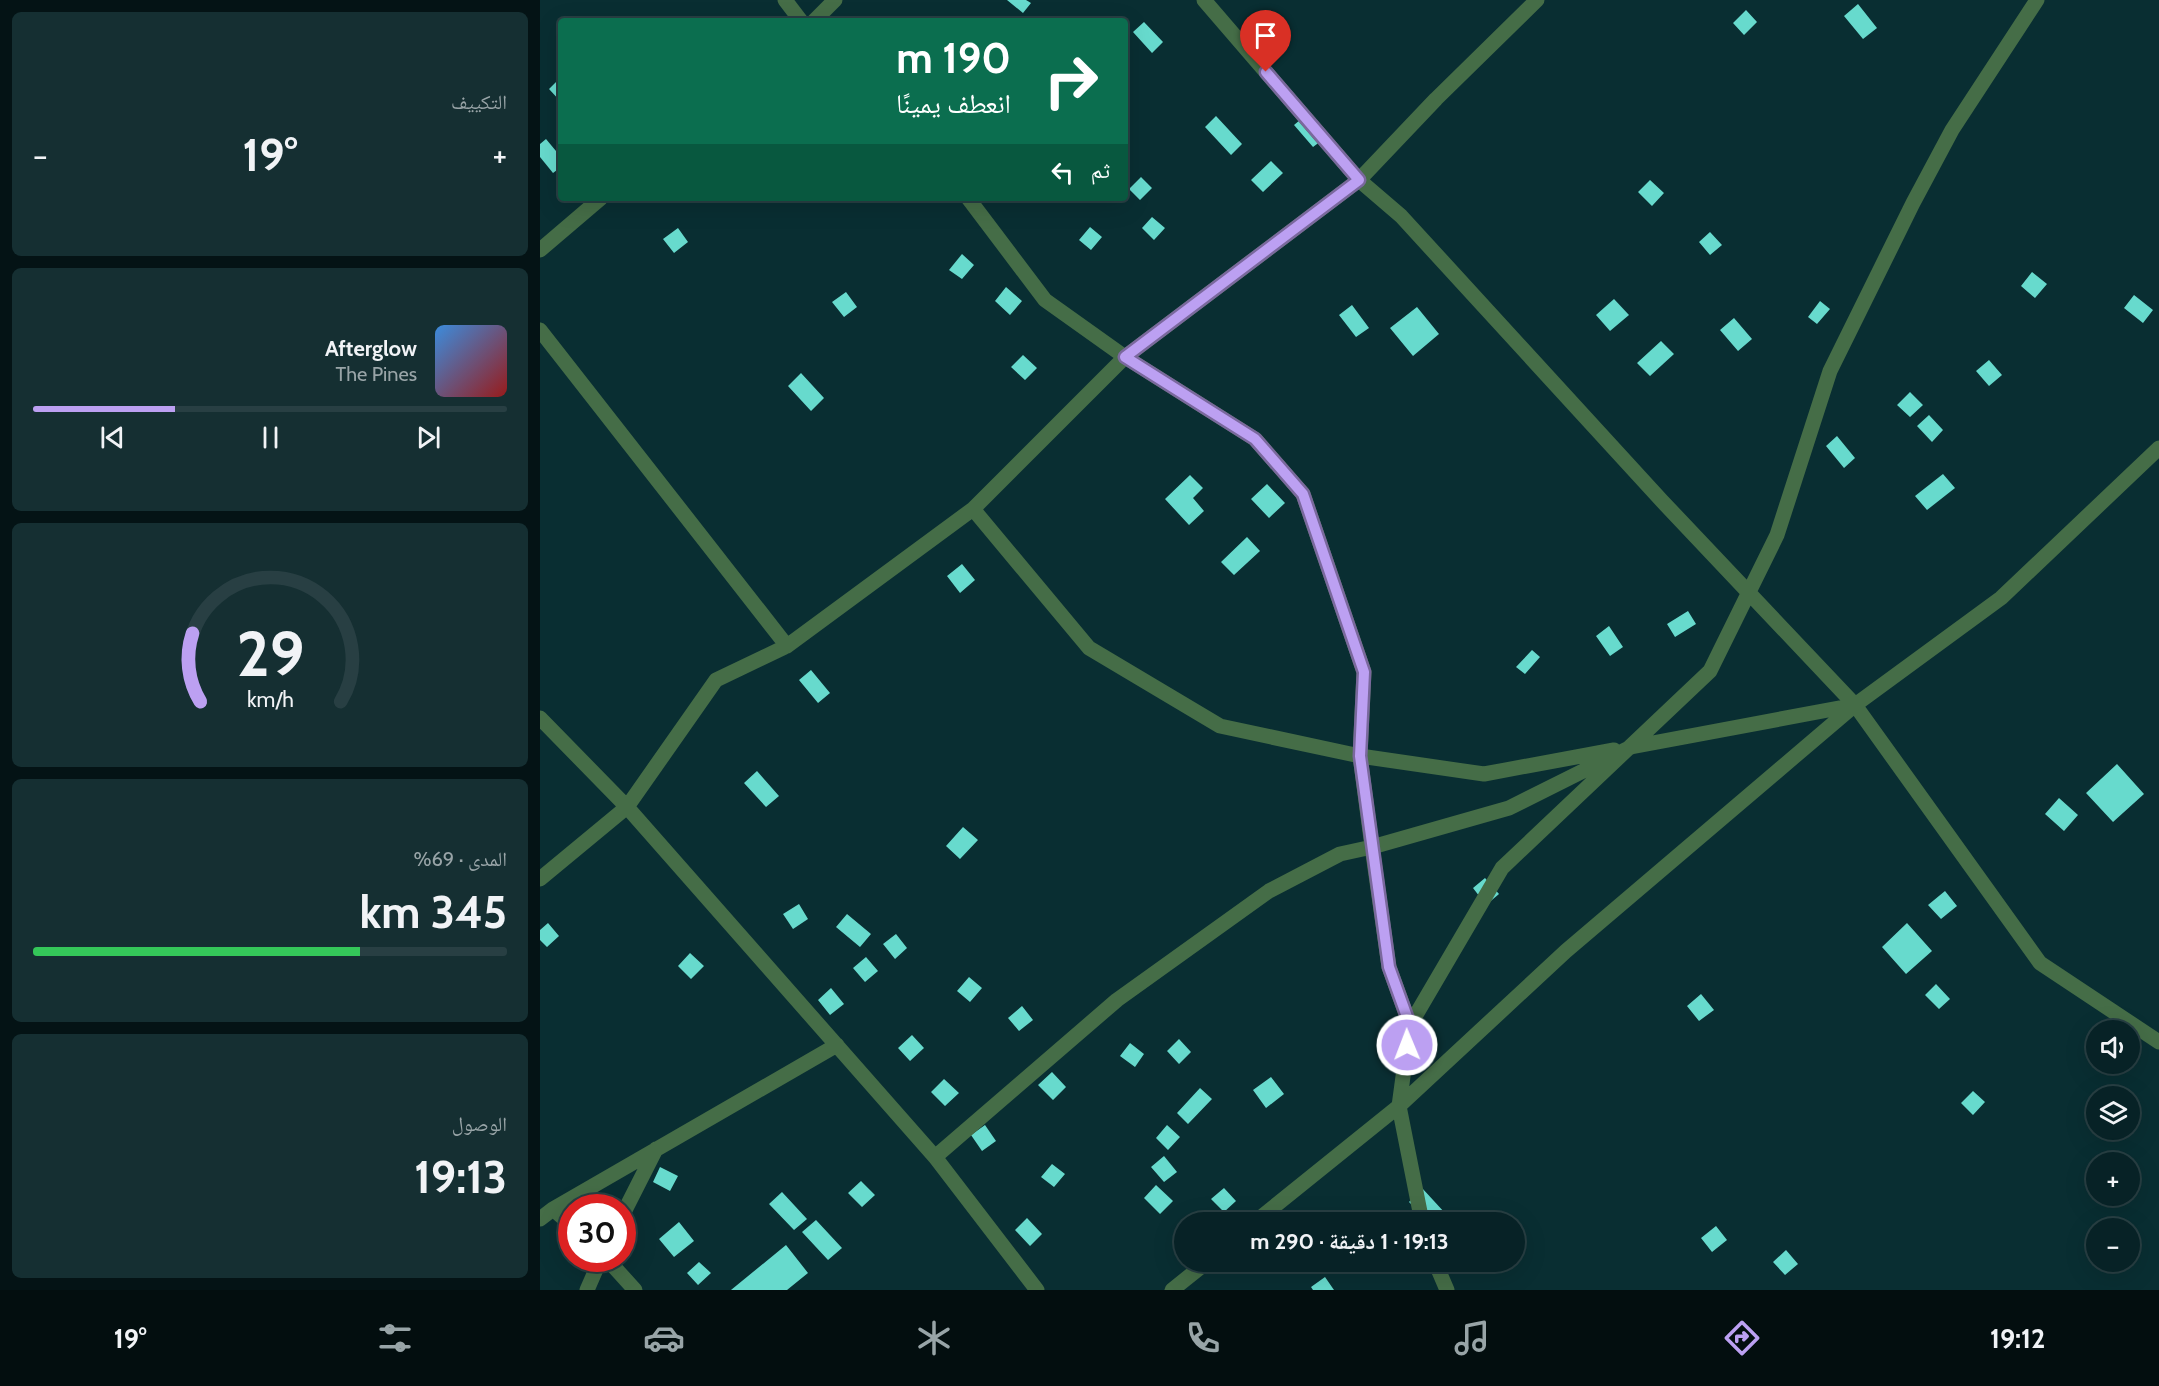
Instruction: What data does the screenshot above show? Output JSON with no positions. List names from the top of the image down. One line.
{"page":{"tile":["التكييف",["المدى · 69%","345 km"],["الوصول","19:13"]],"turn":["190 m","انعطف يمينًا"],"heat":["−","19°","+"],"then":"ثم","song":["Afterglow","The Pines"],"map_buttons":["+","−"],"limit":"30","trip":"19:13 · 1 دقيقة · 290 m","tabs":["19:12","19°"],"gauge":["29","km/h"]}}
